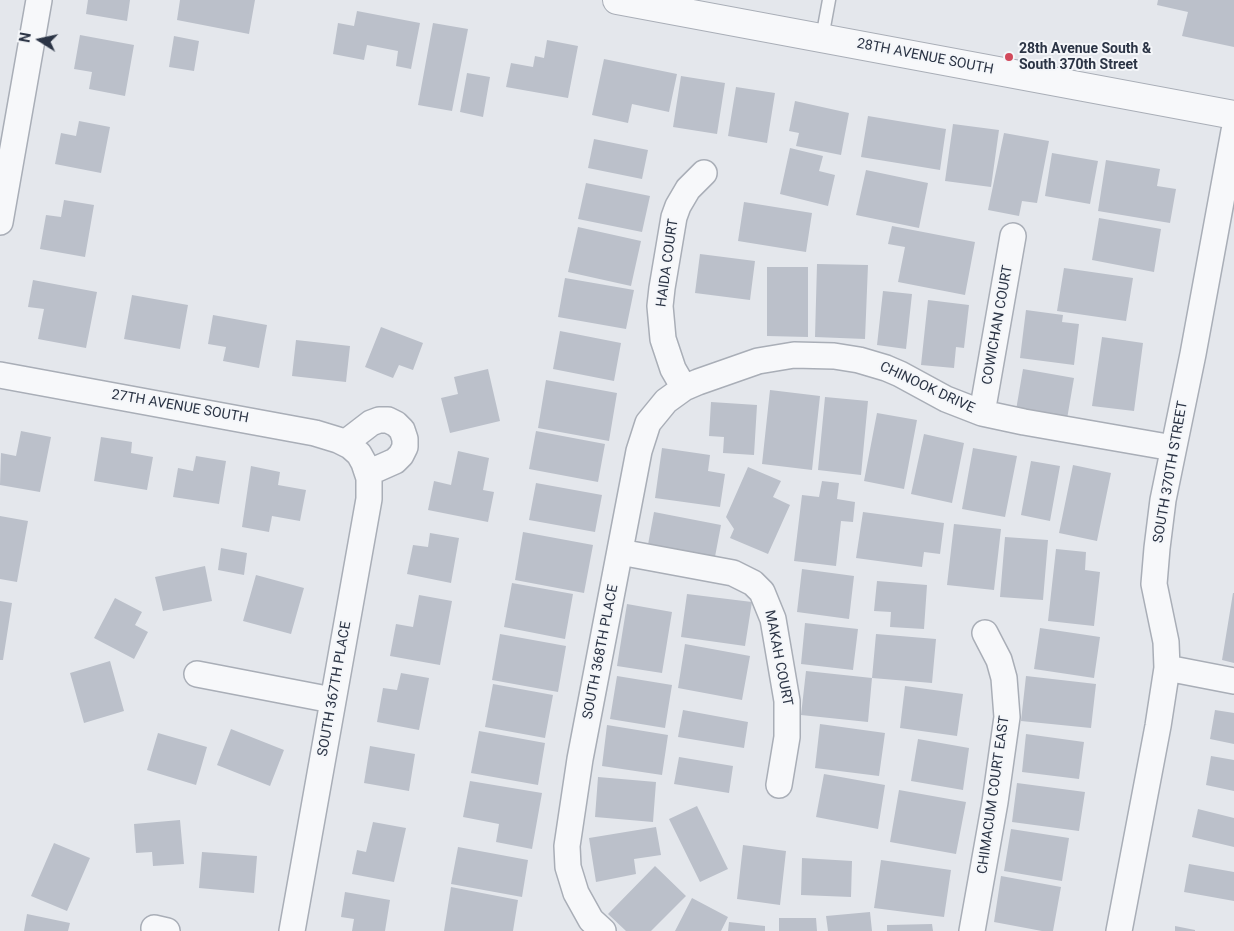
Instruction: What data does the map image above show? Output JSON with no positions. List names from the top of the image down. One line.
{"streets":{"street":["28TH AVENUE SOUTH","HAIDA COURT","COWICHAN COURT","CHINOOK DRIVE","27TH AVENUE SOUTH","SOUTH 370TH STREET","SOUTH 368TH PLACE","MAKAH COURT","SOUTH 367TH PLACE","CHIMACUM COURT EAST"]},"crossings":[["HAIDA COURT","CHINOOK DRIVE"],["HAIDA COURT","SOUTH 368TH PLACE"],["COWICHAN COURT","CHINOOK DRIVE"],["CHINOOK DRIVE","SOUTH 370TH STREET"],["CHINOOK DRIVE","SOUTH 368TH PLACE"],["27TH AVENUE SOUTH","SOUTH 367TH PLACE"],["SOUTH 368TH PLACE","MAKAH COURT"]],"places":["28th Avenue South & South 370th Street"],"north":"left"}
